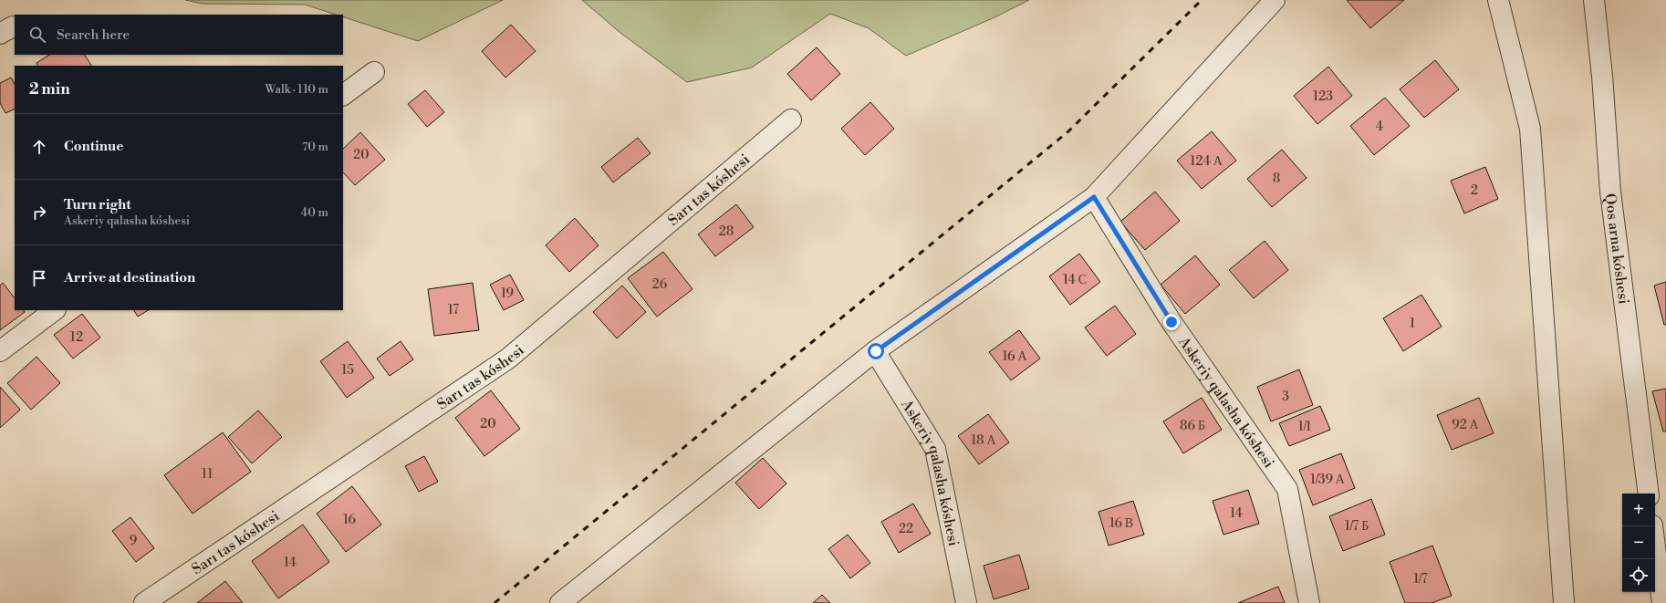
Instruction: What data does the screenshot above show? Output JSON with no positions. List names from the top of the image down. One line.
{"streets":{"street":["Sarı tas kóshesi","Qos arna kóshesi","Askeriy qalasha kóshesi"]},"house_numbers":["123","4","20","124 А","8","2","28","14 С","26","19","17","1","12","16 А","15","3","20","92 А","86 Б","1/1","18 А","11","1/39 А","14","16","16 В","1/7 Б","22","9","14","1/7"],"page":{"search":"Search here","heading":["2 min","Walk · 110 m"],"list":[["Continue","70 m"],["Turn right","Askeriy qalasha kóshesi","40 m"],"Arrive at destination"],"map_buttons":["+","−"]}}
